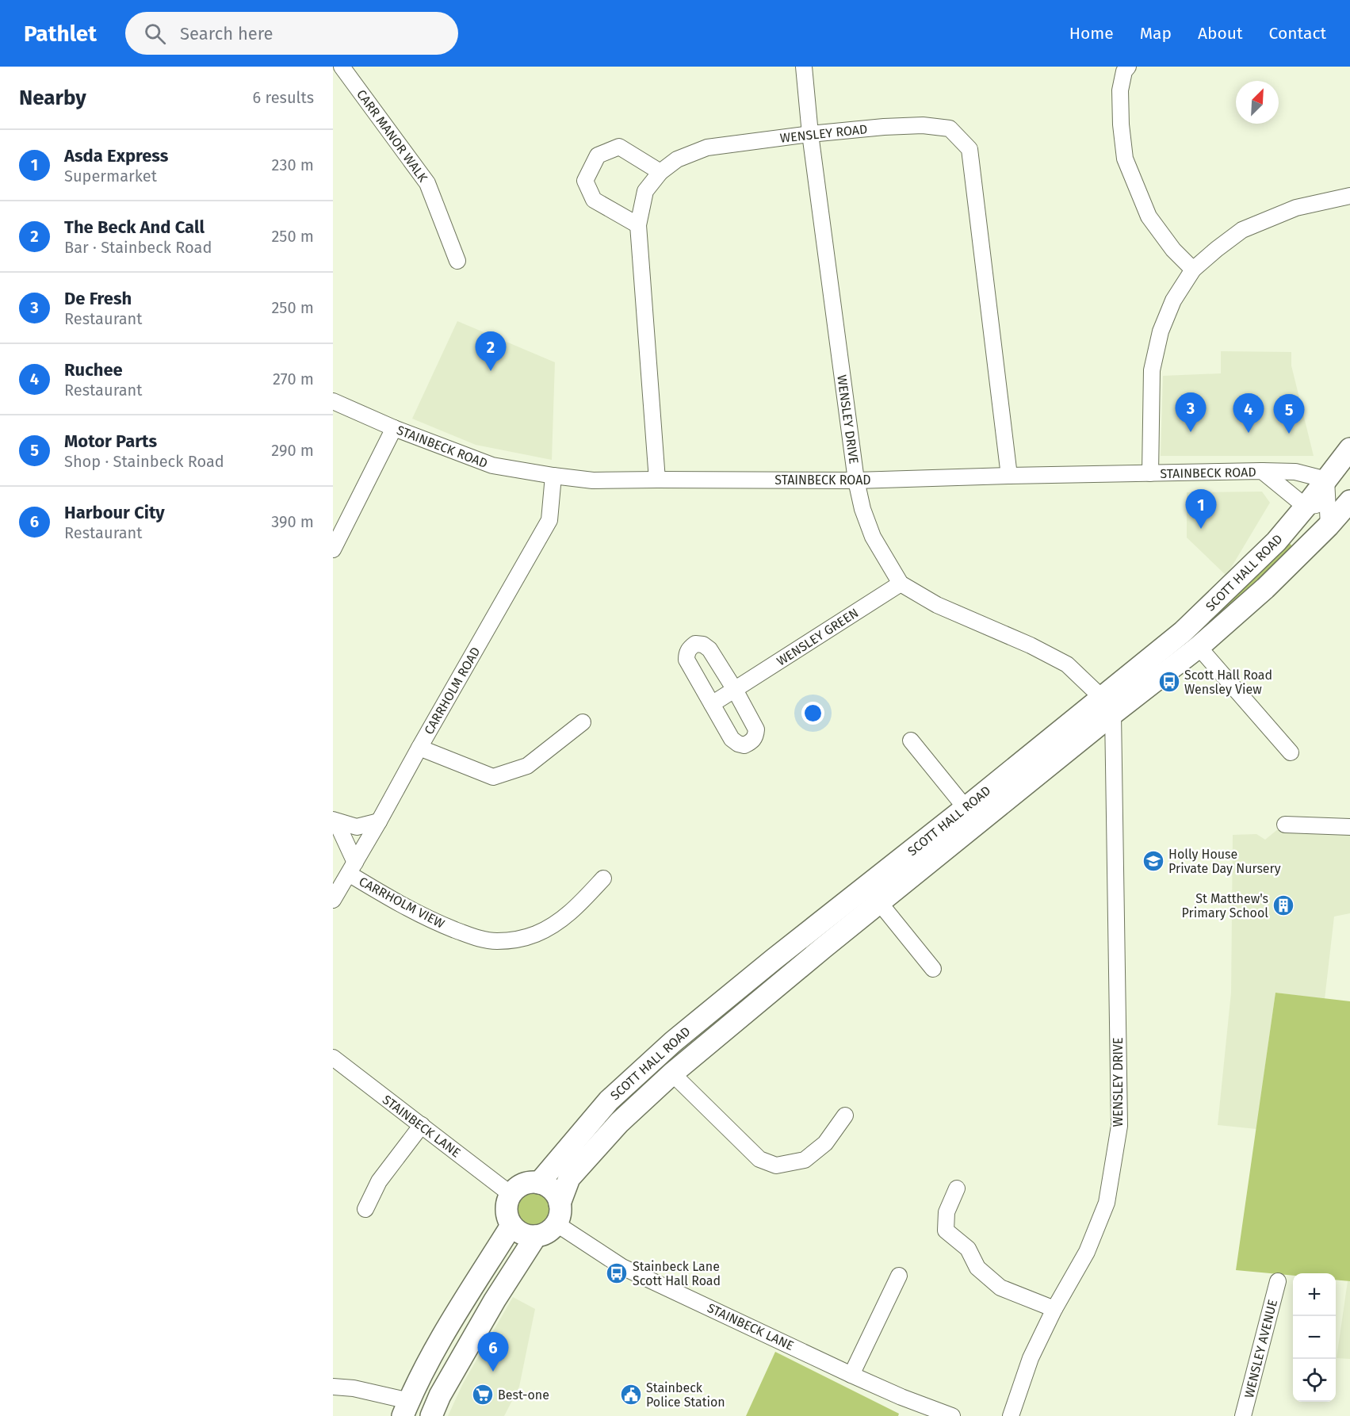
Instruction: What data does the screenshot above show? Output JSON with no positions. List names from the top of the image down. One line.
{"streets":{"highway":["SCOTT HALL ROAD"],"street":["WENSLEY ROAD","CARR MANOR WALK","WENSLEY DRIVE","STAINBECK ROAD","WENSLEY GREEN","CARRHOLM ROAD","CARRHOLM VIEW","STAINBECK LANE","WENSLEY AVENUE"]},"crossings":[["WENSLEY ROAD","WENSLEY DRIVE"],["WENSLEY ROAD","STAINBECK ROAD"],["WENSLEY DRIVE","STAINBECK ROAD"],["WENSLEY DRIVE","SCOTT HALL ROAD"],["WENSLEY DRIVE","WENSLEY GREEN"],["STAINBECK ROAD","SCOTT HALL ROAD"],["STAINBECK ROAD","CARRHOLM ROAD"],["SCOTT HALL ROAD","STAINBECK LANE"],["CARRHOLM ROAD","CARRHOLM VIEW"]],"places":{"bus stop":["Scott Hall Road Wensley View","Stainbeck Lane Scott Hall Road"],"school or university":["Holly House Private Day Nursery"],"building":["St Matthew's Primary School"],"supermarket":["Best-one"],"public building":["Stainbeck Police Station"]},"north":"top right","page":{"header":"Pathlet","search":"Search here","nav":["Home","Map","About","Contact"],"heading":["Nearby","6 results"],"list":[{"mark":"1","name":"Asda Express","note":"Supermarket","value":"230 m"},{"mark":"2","name":"The Beck And Call","note":"Bar · Stainbeck Road","value":"250 m"},{"mark":"3","name":"De Fresh","note":"Restaurant","value":"250 m"},{"mark":"4","name":"Ruchee","note":"Restaurant","value":"270 m"},{"mark":"5","name":"Motor Parts","note":"Shop · Stainbeck Road","value":"290 m"},{"mark":"6","name":"Harbour City","note":"Restaurant","value":"390 m"}],"pins":["2","3","4","5","1","6"],"map_buttons":["+","−"]}}
